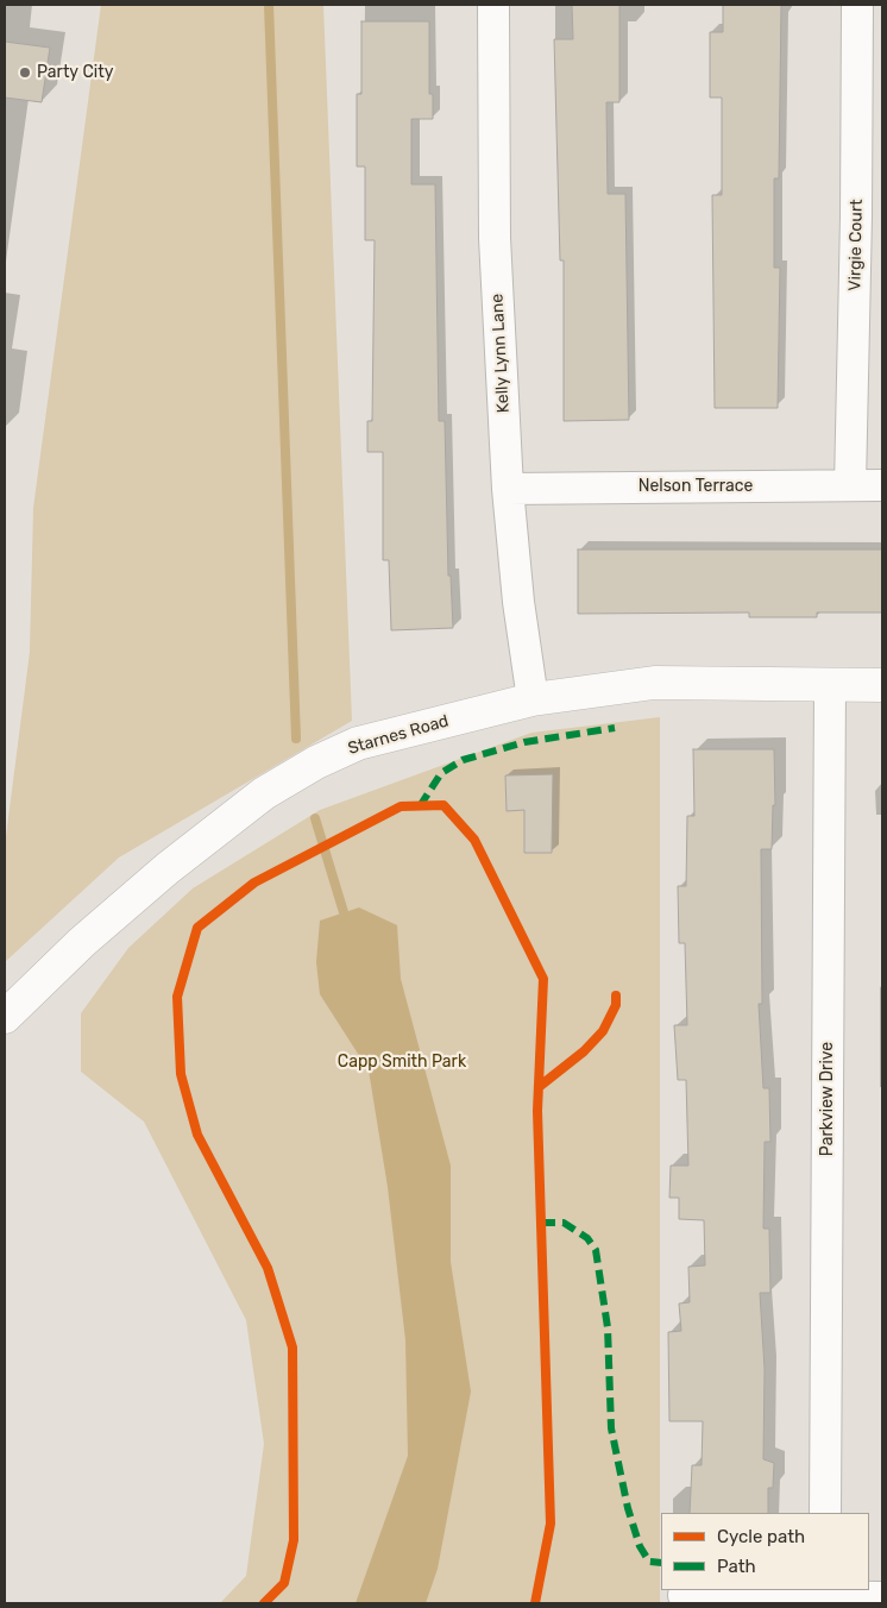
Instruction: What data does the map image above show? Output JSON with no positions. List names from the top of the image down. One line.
{"streets":{"main road":["Starnes Road"],"street":["Virgie Court","Kelly Lynn Lane","Nelson Terrace","Parkview Drive"]},"crossings":[["Virgie Court","Nelson Terrace"],["Kelly Lynn Lane","Nelson Terrace"],["Kelly Lynn Lane","Starnes Road"],["Starnes Road","Parkview Drive"]],"parks":["Capp Smith Park"],"places":["Party City"],"legend":["Cycle path","Path"]}
